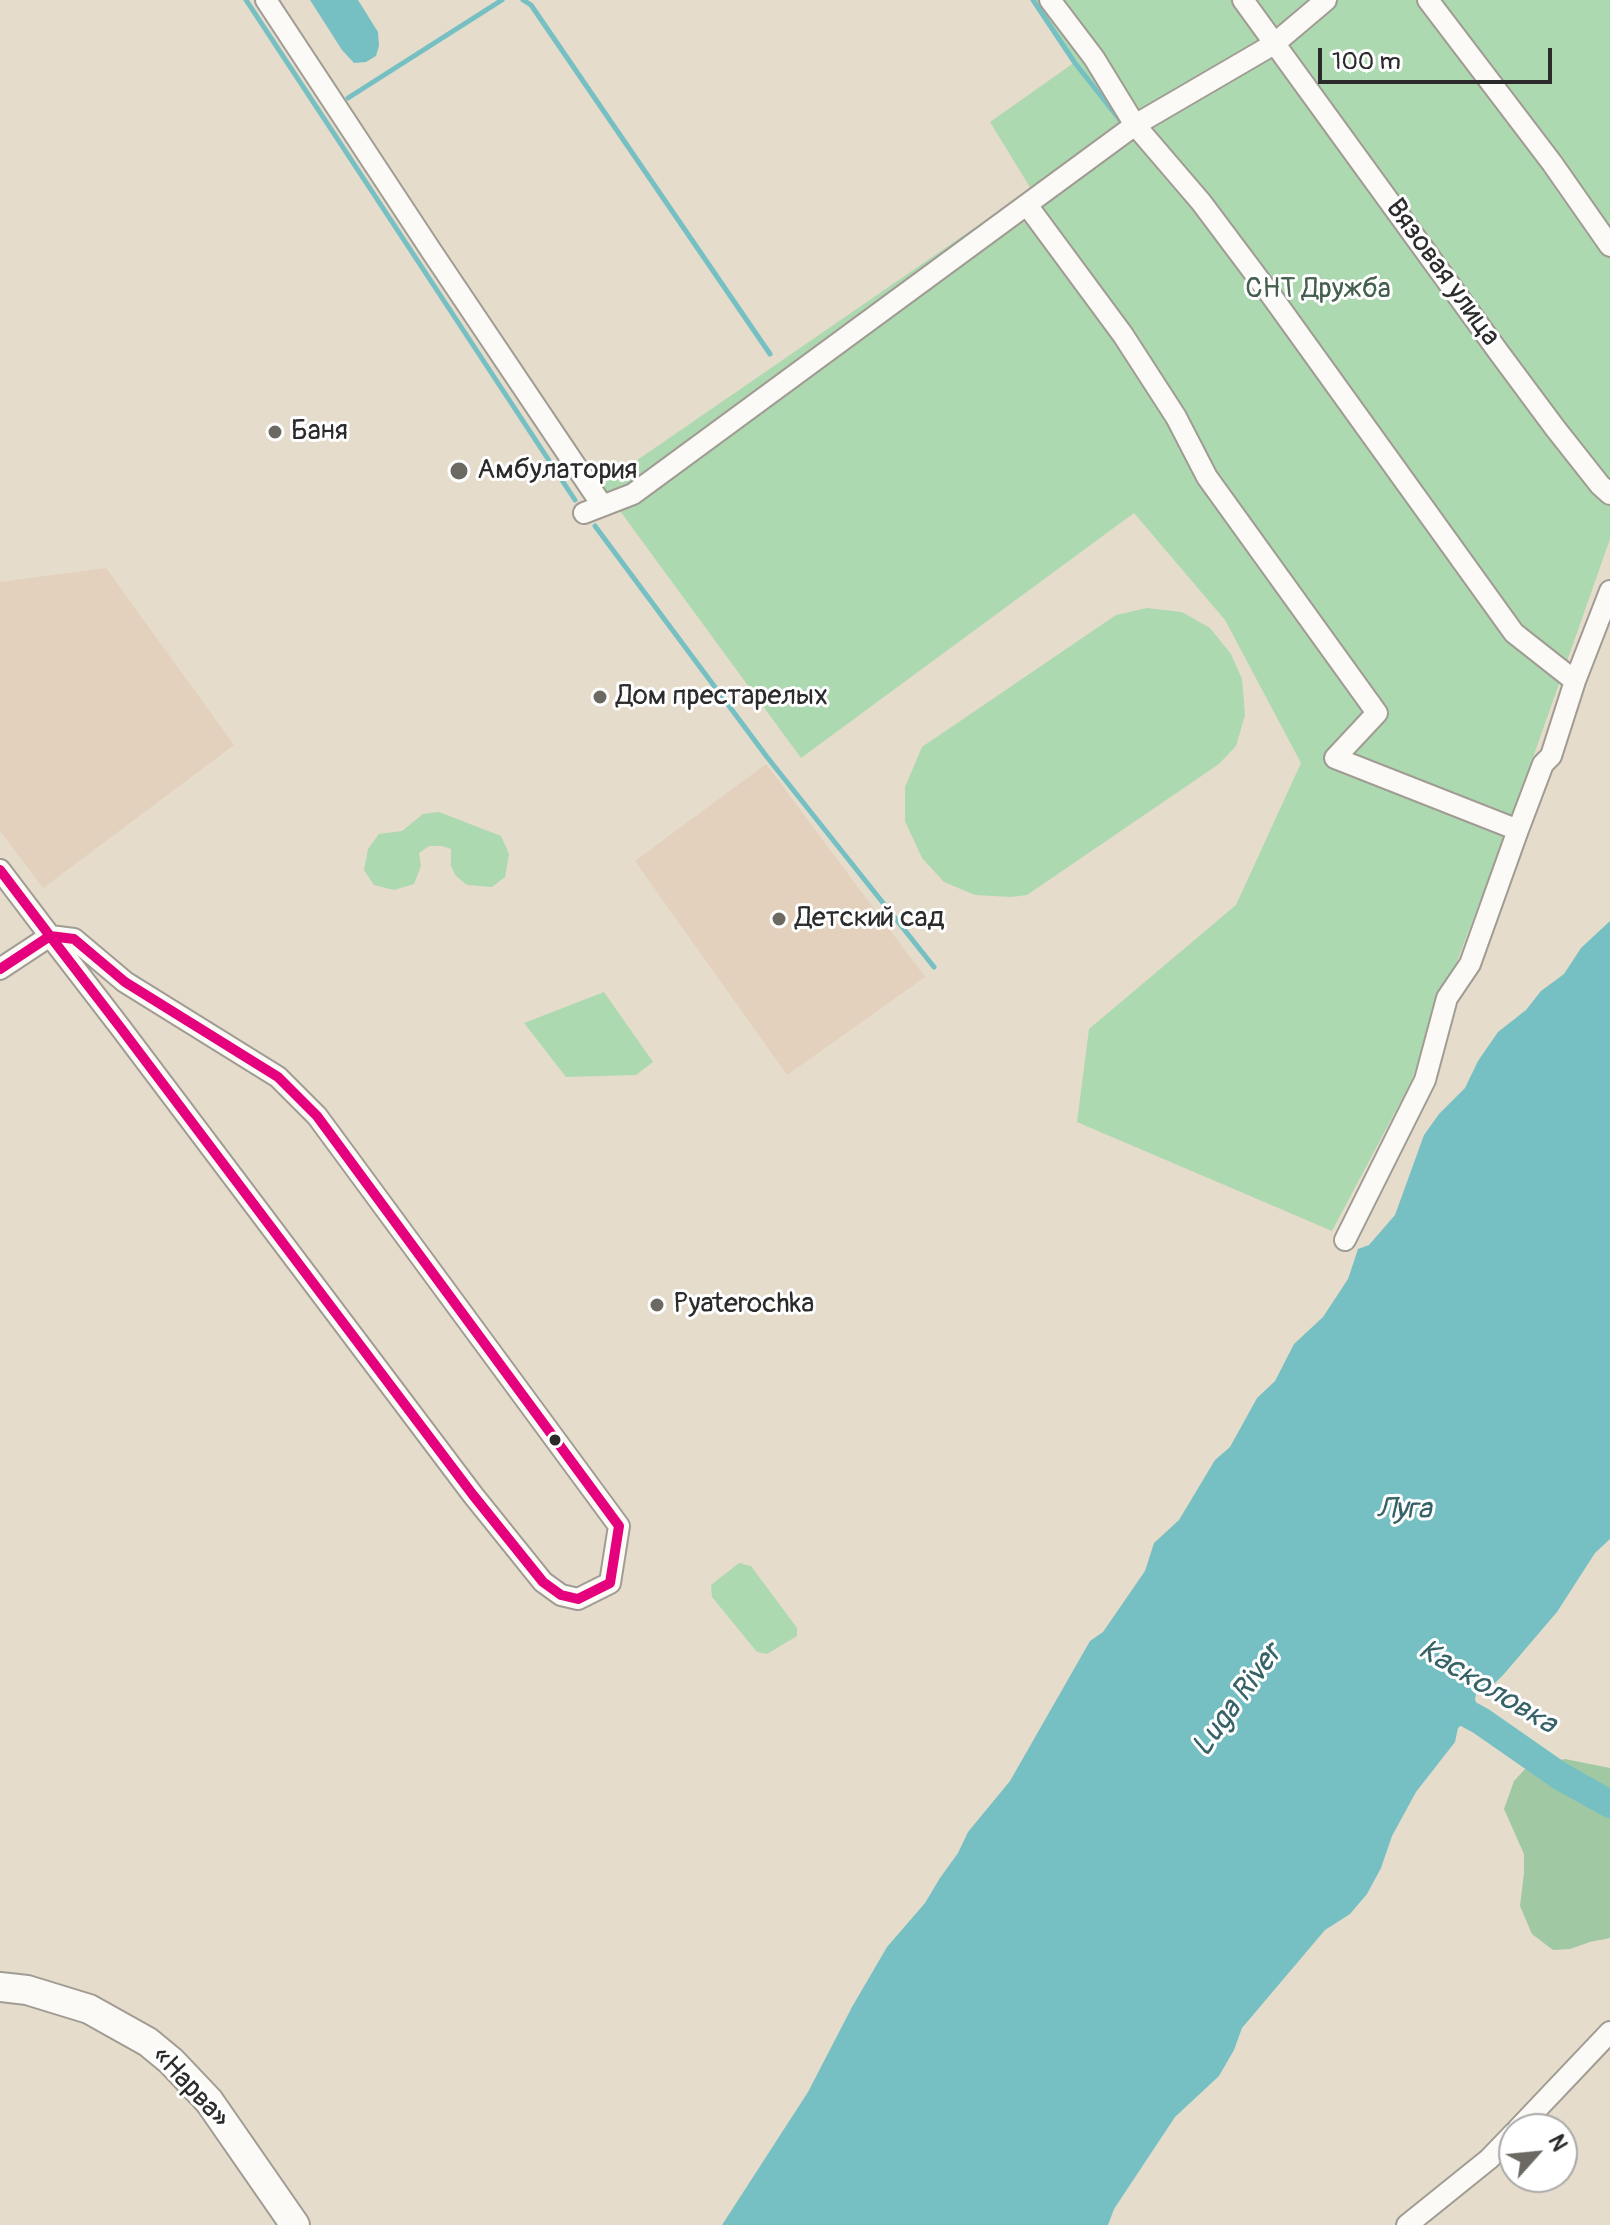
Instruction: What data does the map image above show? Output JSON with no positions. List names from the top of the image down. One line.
{"streets":{"highway":["«Нарва»"],"street":["Вязовая улица"]},"water":["Луга","Касколовка","Luga River"],"parks":["СНТ Дружба"],"places":["Баня","Амбулатория","Дом престарелых","Детский сад","Pyaterochka"],"scale_bar":"100 m","north":"top right"}
